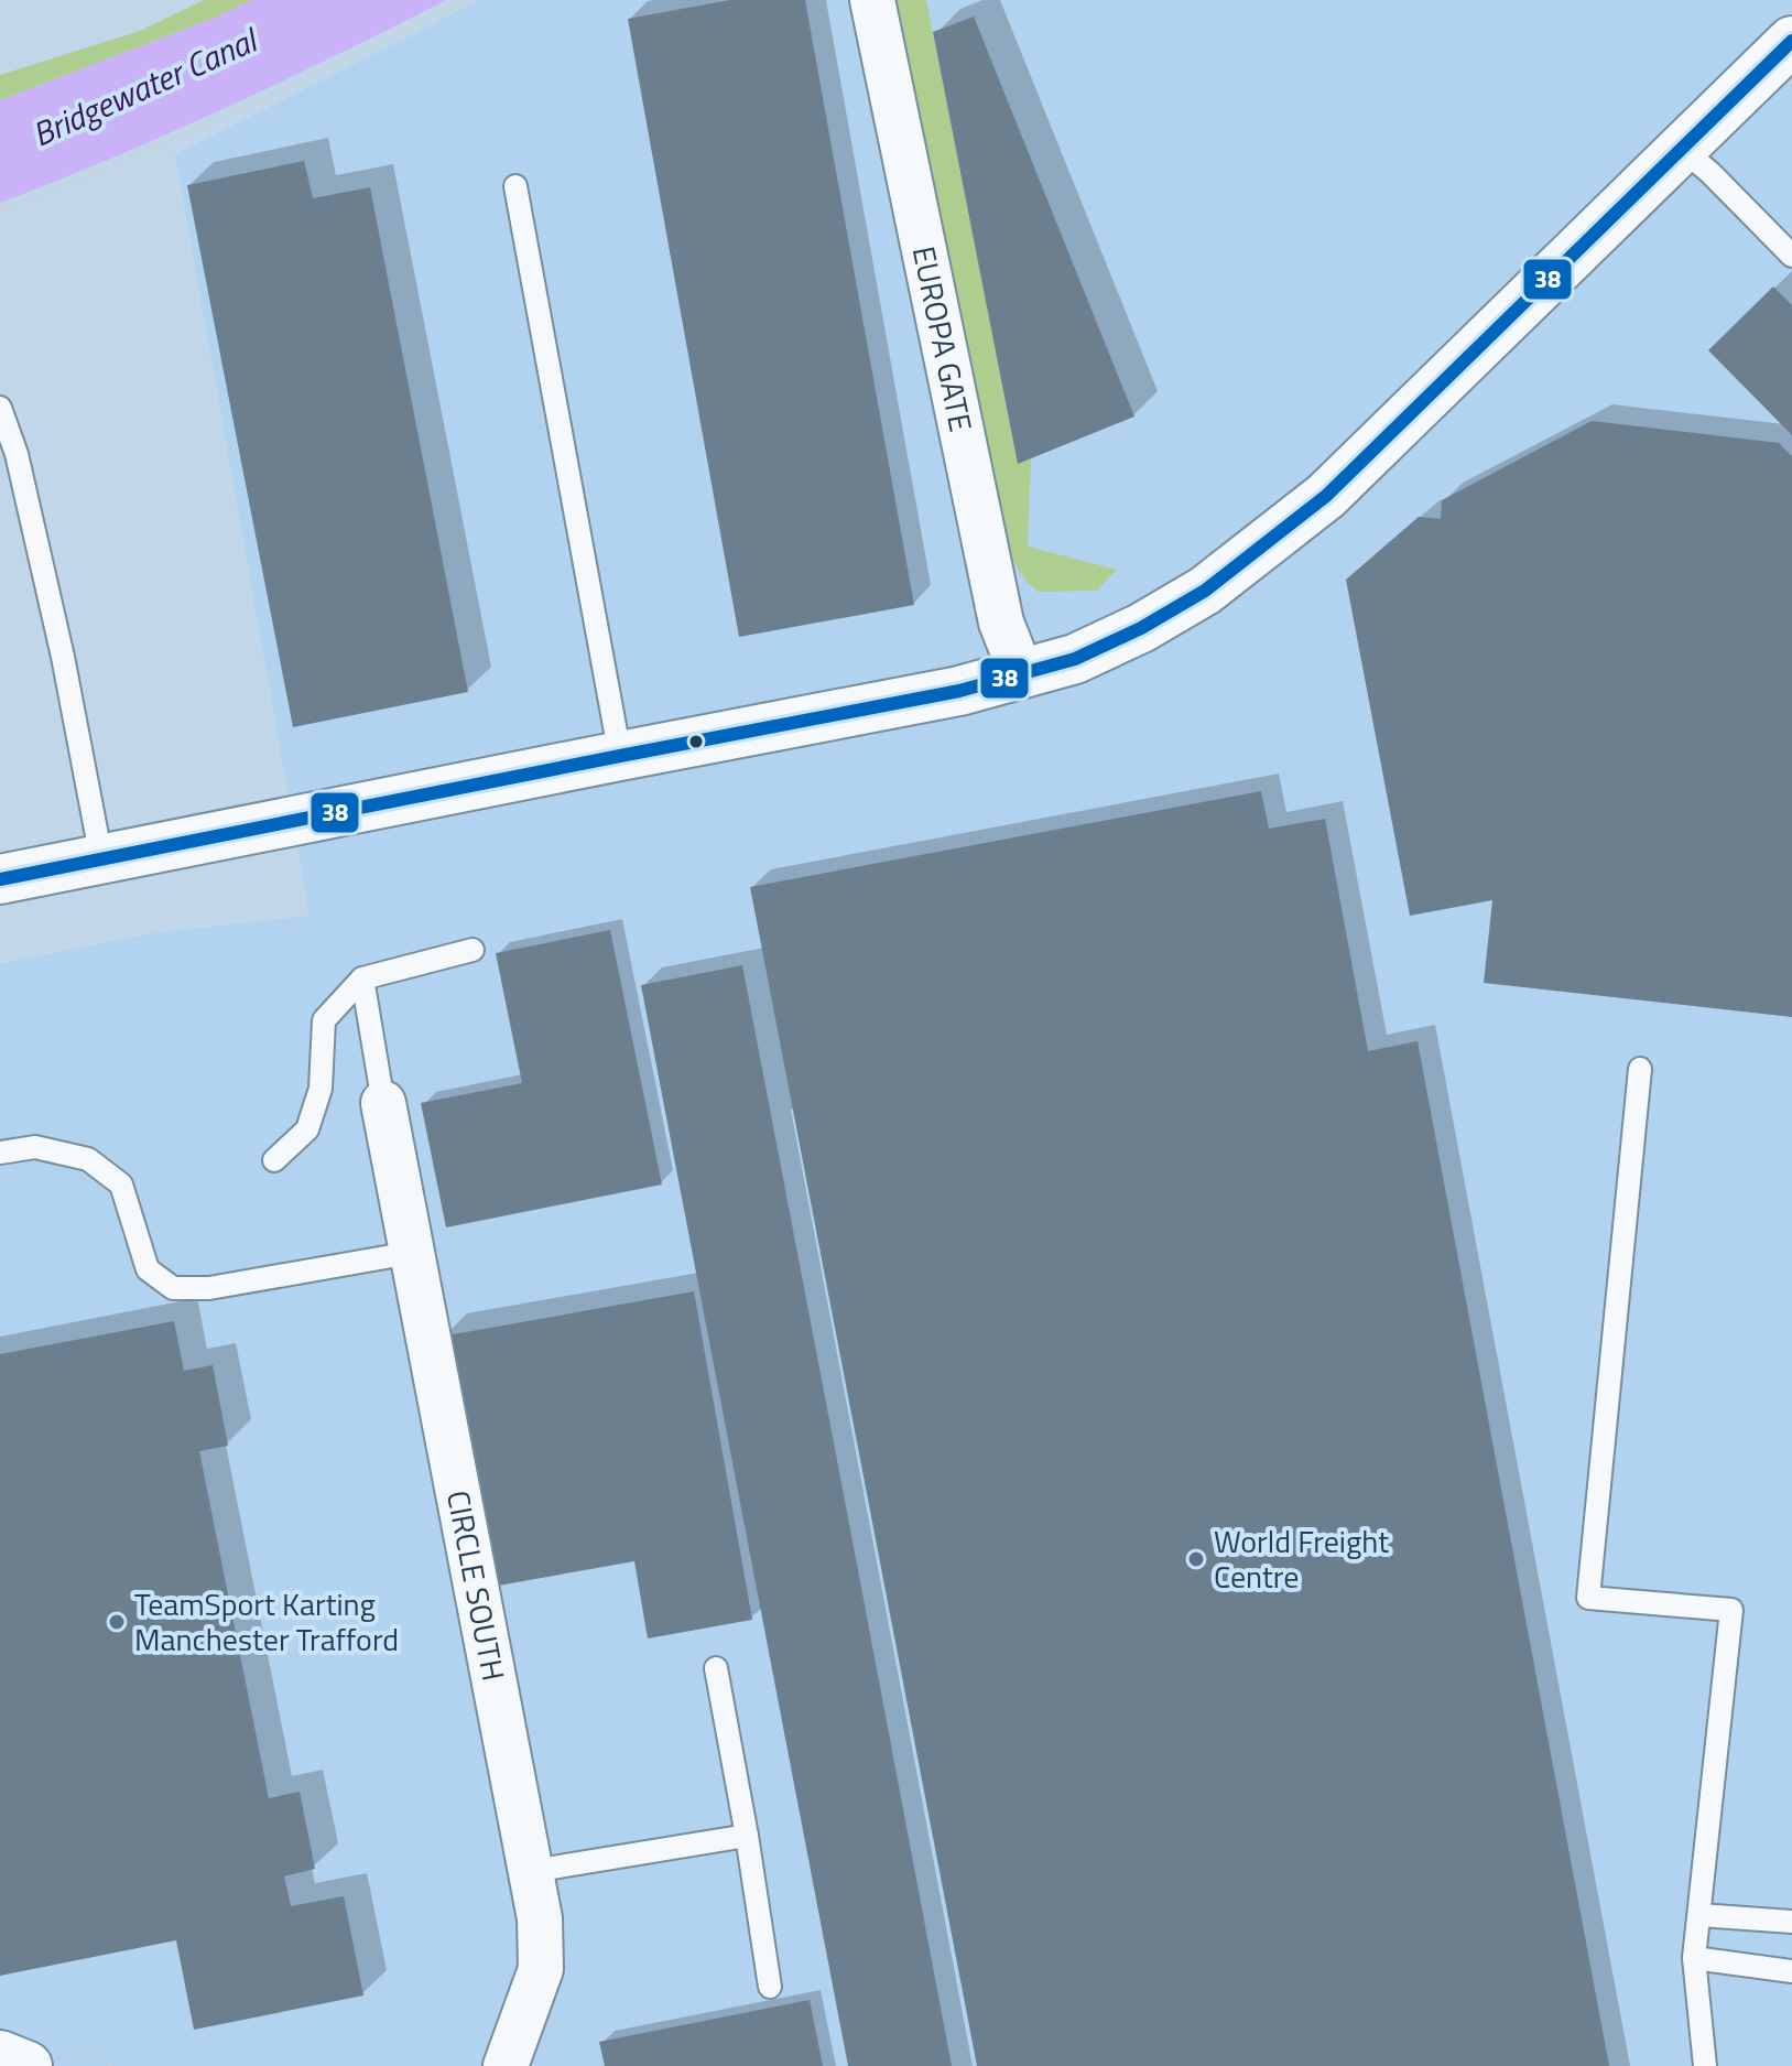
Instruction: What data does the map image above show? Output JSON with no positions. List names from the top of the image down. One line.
{"streets":{"street":["EUROPA GATE","CIRCLE SOUTH"]},"water":["Bridgewater Canal"],"places":["World Freight Centre","TeamSport Karting Manchester Trafford"],"lines":["transit line 38"]}
